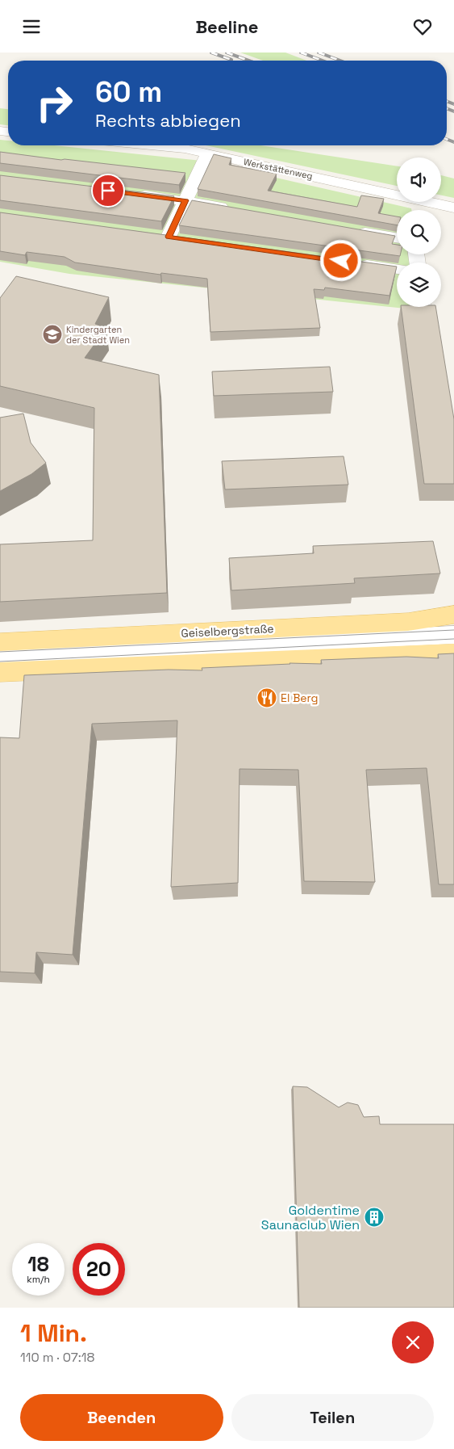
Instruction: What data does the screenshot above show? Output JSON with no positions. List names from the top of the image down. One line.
{"streets":{"main road":["Geiselbergstraße"],"street":["Werkstättenweg"]},"places":{"school or university":["Kindergarten der Stadt Wien"],"restaurant":["El Berg"],"building":["Goldentime Saunaclub Wien"]},"page":{"header":"Beeline","turn":["60 m","Rechts abbiegen"],"speed":"18 km/h","limit":"20","heading":["1 Min.","110 m · 07:18"],"buttons":["Beenden","Teilen"]}}
